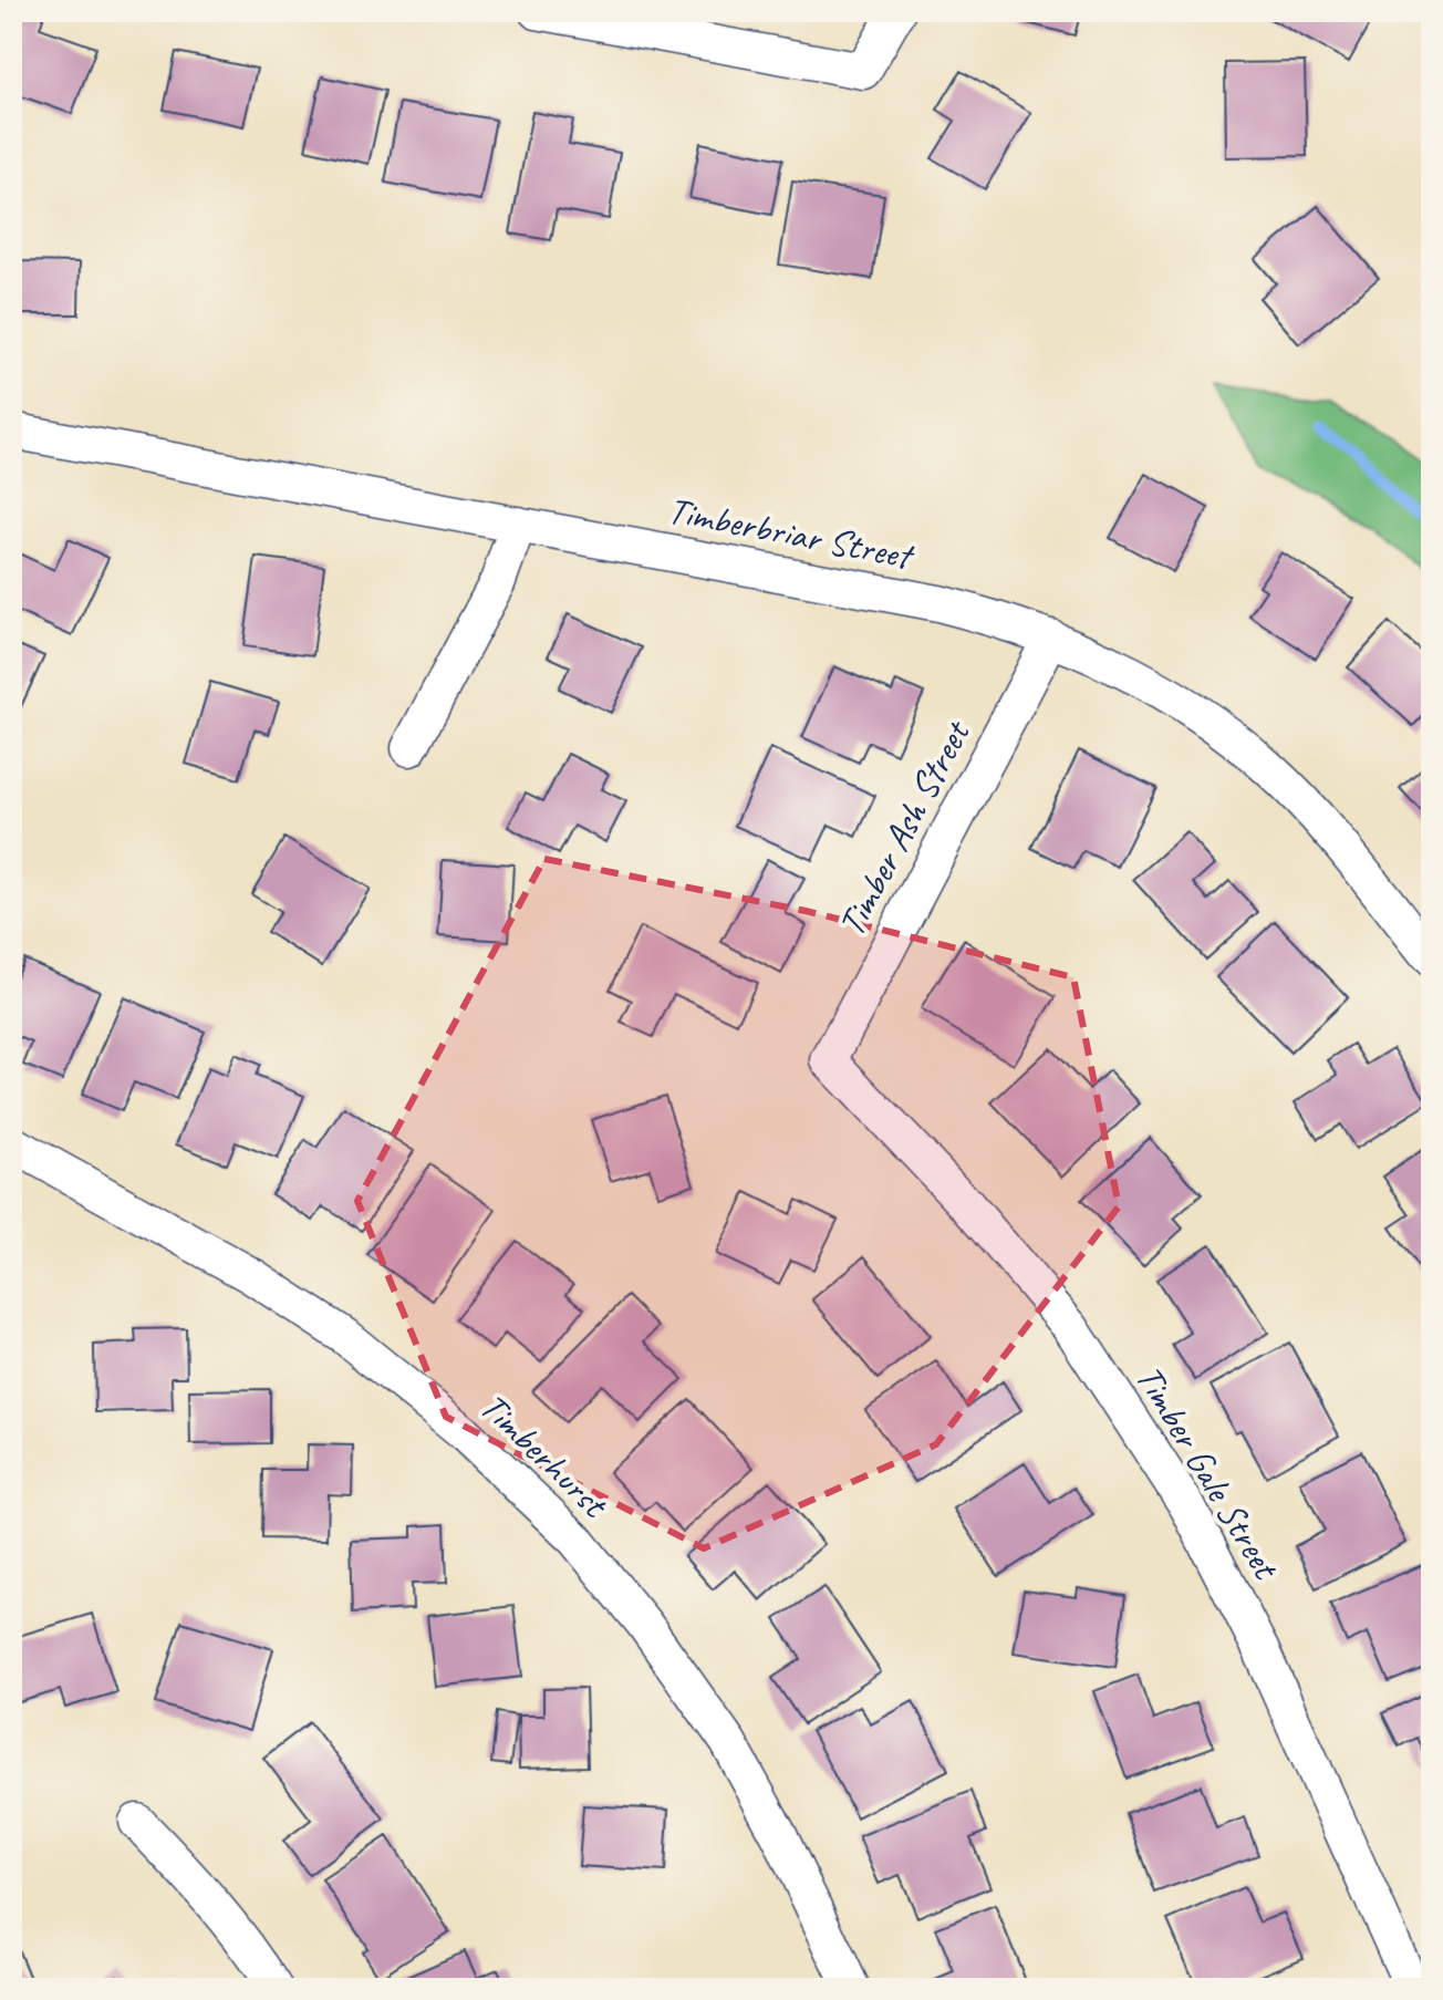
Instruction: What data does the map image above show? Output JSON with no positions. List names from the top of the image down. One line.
{"streets":{"street":["Timberbriar Street","Timber Ash Street","Timberhurst","Timber Gale Street"]},"crossings":[["Timberbriar Street","Timber Ash Street"],["Timber Ash Street","Timber Gale Street"]]}
